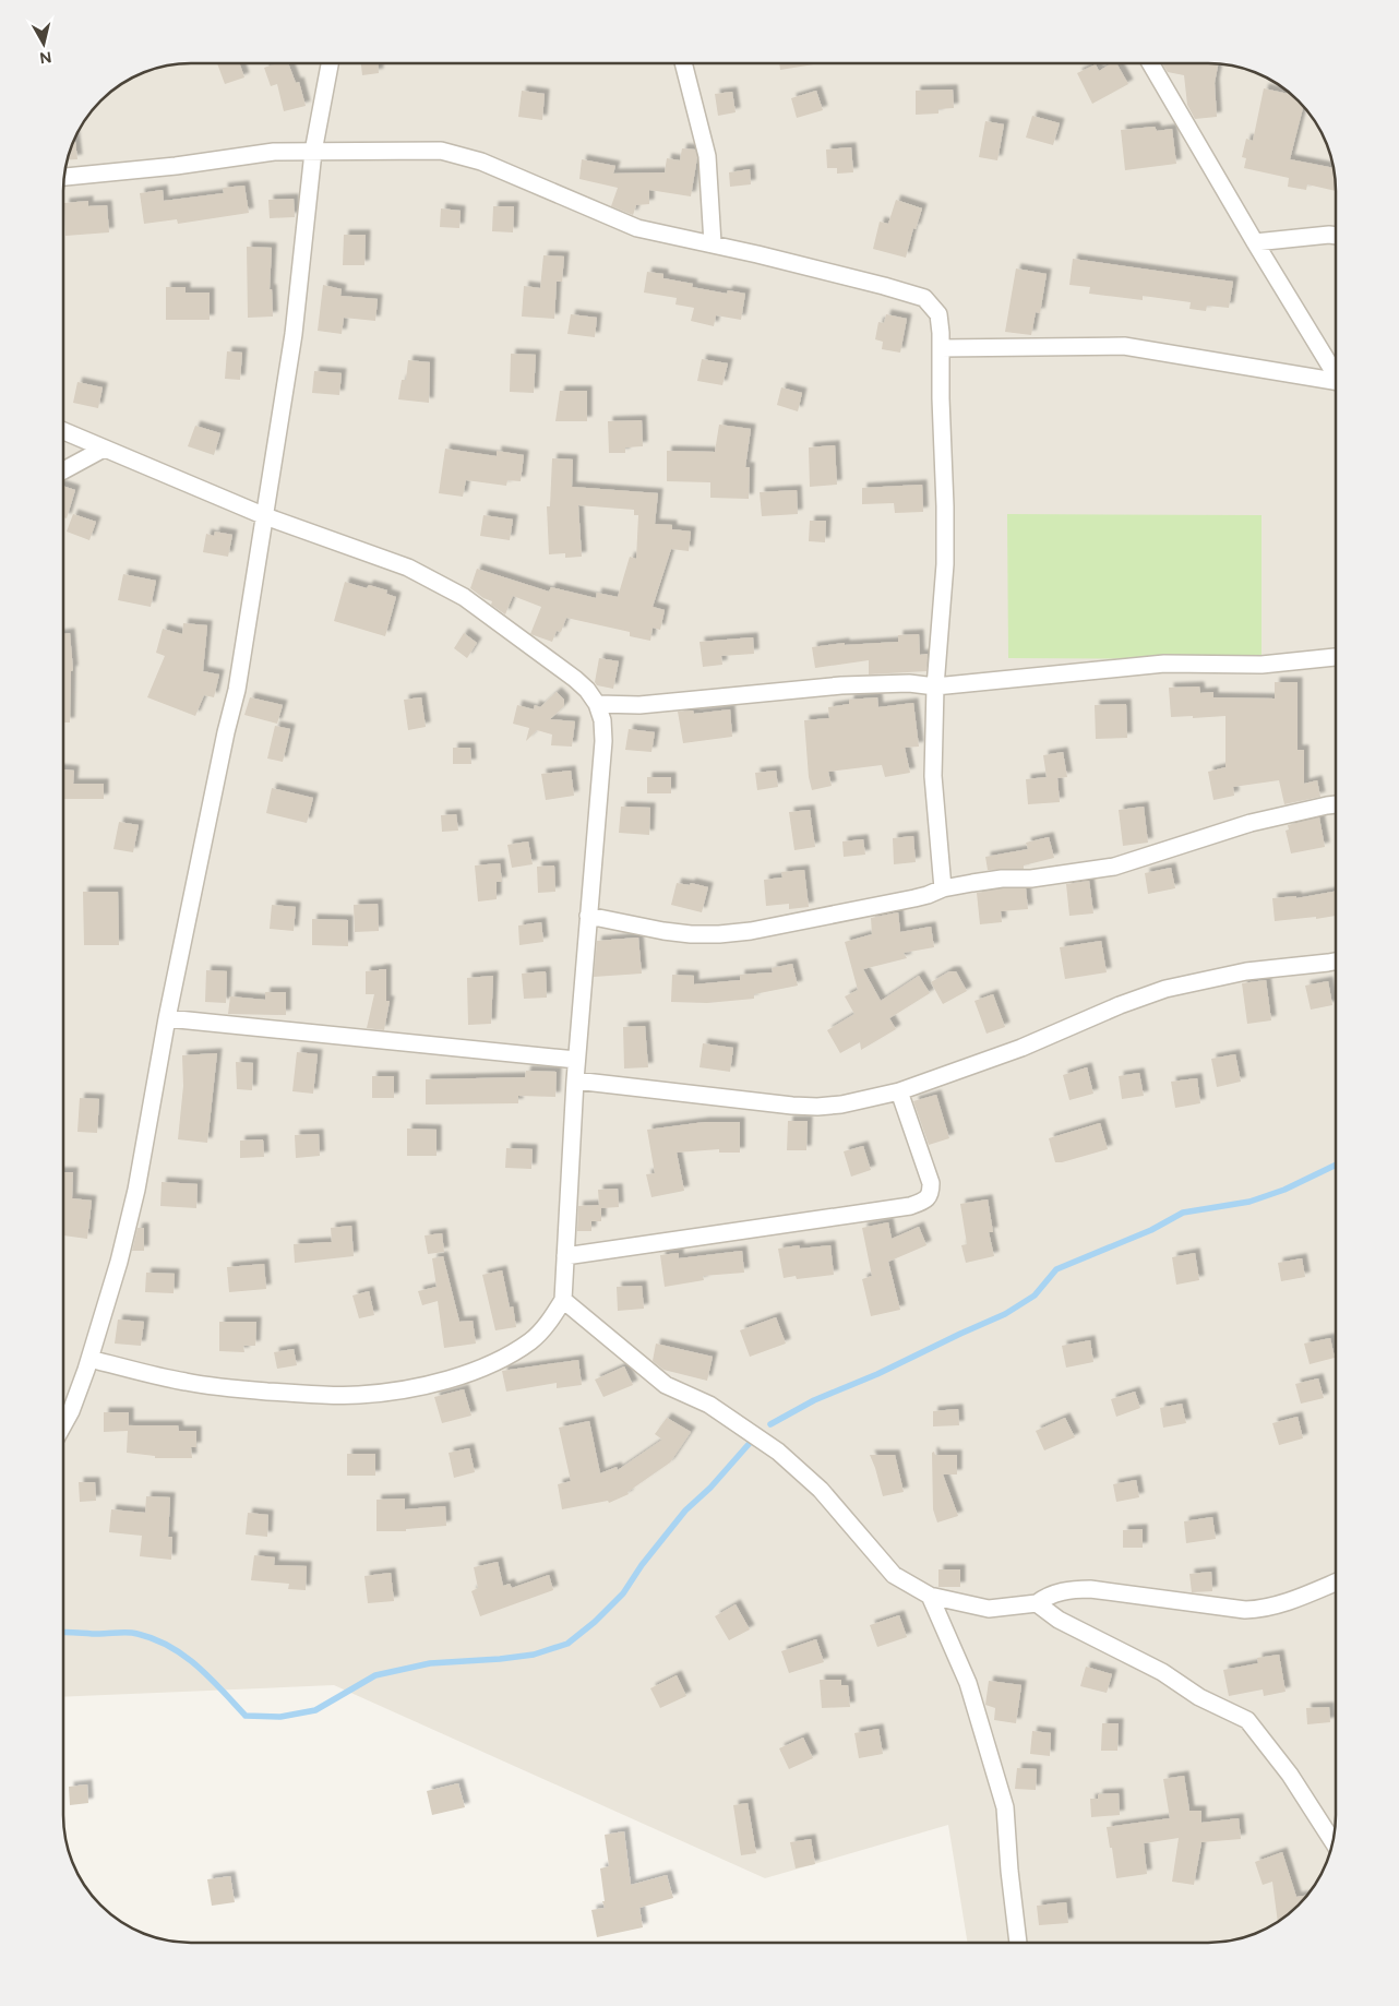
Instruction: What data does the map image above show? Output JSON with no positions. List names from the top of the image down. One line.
{"north":"bottom"}
